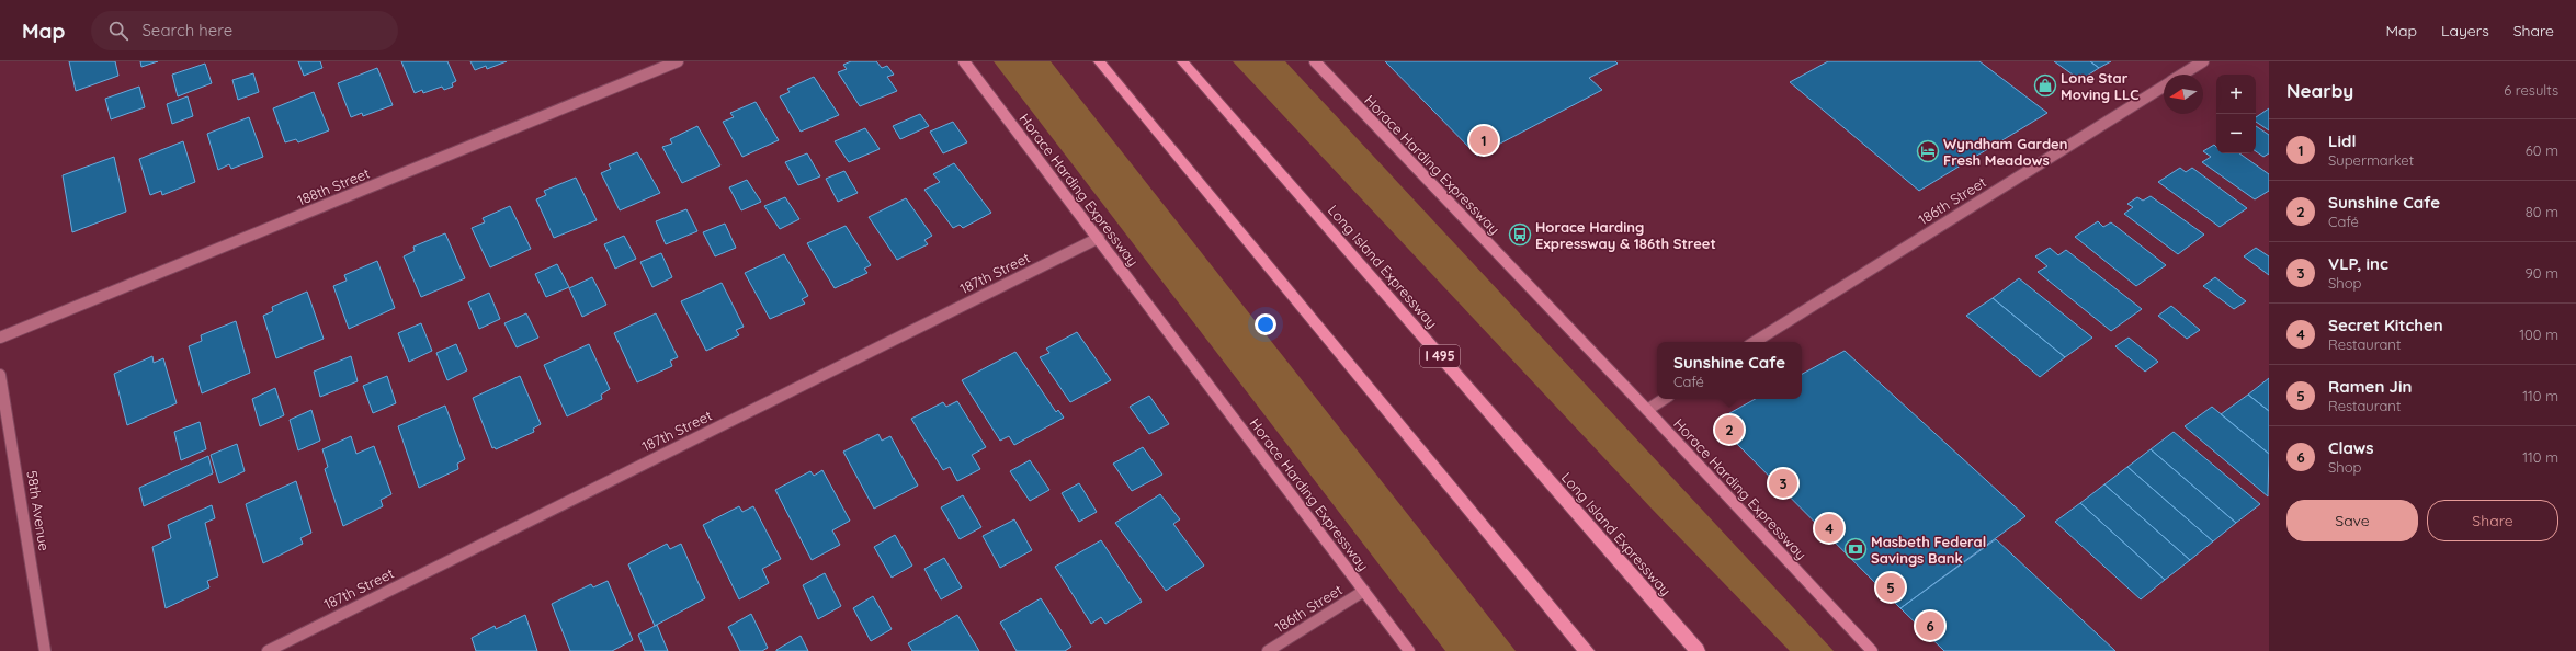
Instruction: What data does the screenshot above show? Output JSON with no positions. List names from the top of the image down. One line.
{"streets":{"highway":["Long Island Expressway","I 495"],"main road":["Horace Harding Expressway"],"street":["188th Street","186th Street","187th Street","58th Avenue"]},"crossings":[["Horace Harding Expressway","186th Street"],["Horace Harding Expressway","187th Street"]],"places":{"shop":["Lone Star Moving LLC"],"hotel":["Wyndham Garden Fresh Meadows"],"bus stop":["Horace Harding Expressway & 186th Street"],"bank":["Masbeth Federal Savings Bank"]},"north":"left","page":{"header":"Map","search":"Search here","nav":["Map","Layers","Share"],"heading":["Nearby","6 results"],"map_buttons":["+","−"],"list":[{"mark":"1","name":"Lidl","note":"Supermarket","value":"60 m"},{"mark":"2","name":"Sunshine Cafe","note":"Café","value":"80 m"},{"mark":"3","name":"VLP, inc","note":"Shop","value":"90 m"},{"mark":"4","name":"Secret Kitchen","note":"Restaurant","value":"100 m"},{"mark":"5","name":"Ramen Jin","note":"Restaurant","value":"110 m"},{"mark":"6","name":"Claws","note":"Shop","value":"110 m"}],"pins":["1","2","3","4","5","6"],"popup":["Sunshine Cafe","Café"],"buttons":["Save","Share"]}}
